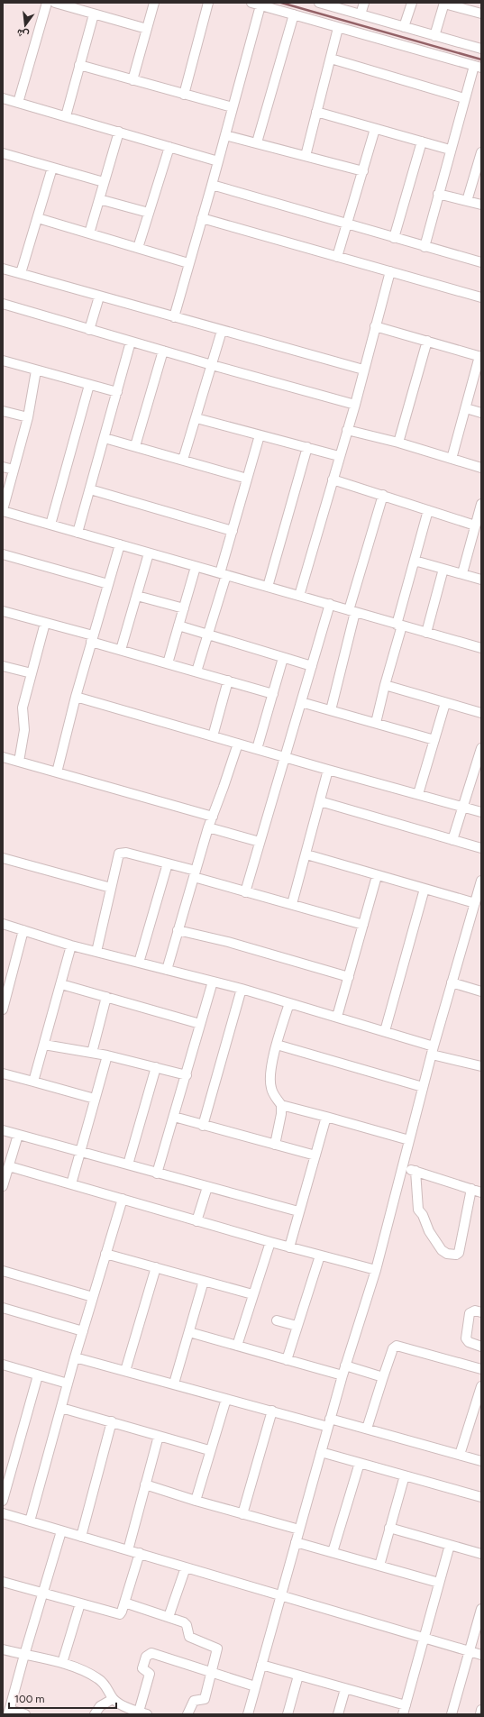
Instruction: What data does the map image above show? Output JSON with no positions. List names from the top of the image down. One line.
{"scale_bar":"100 m","north":"bottom"}
